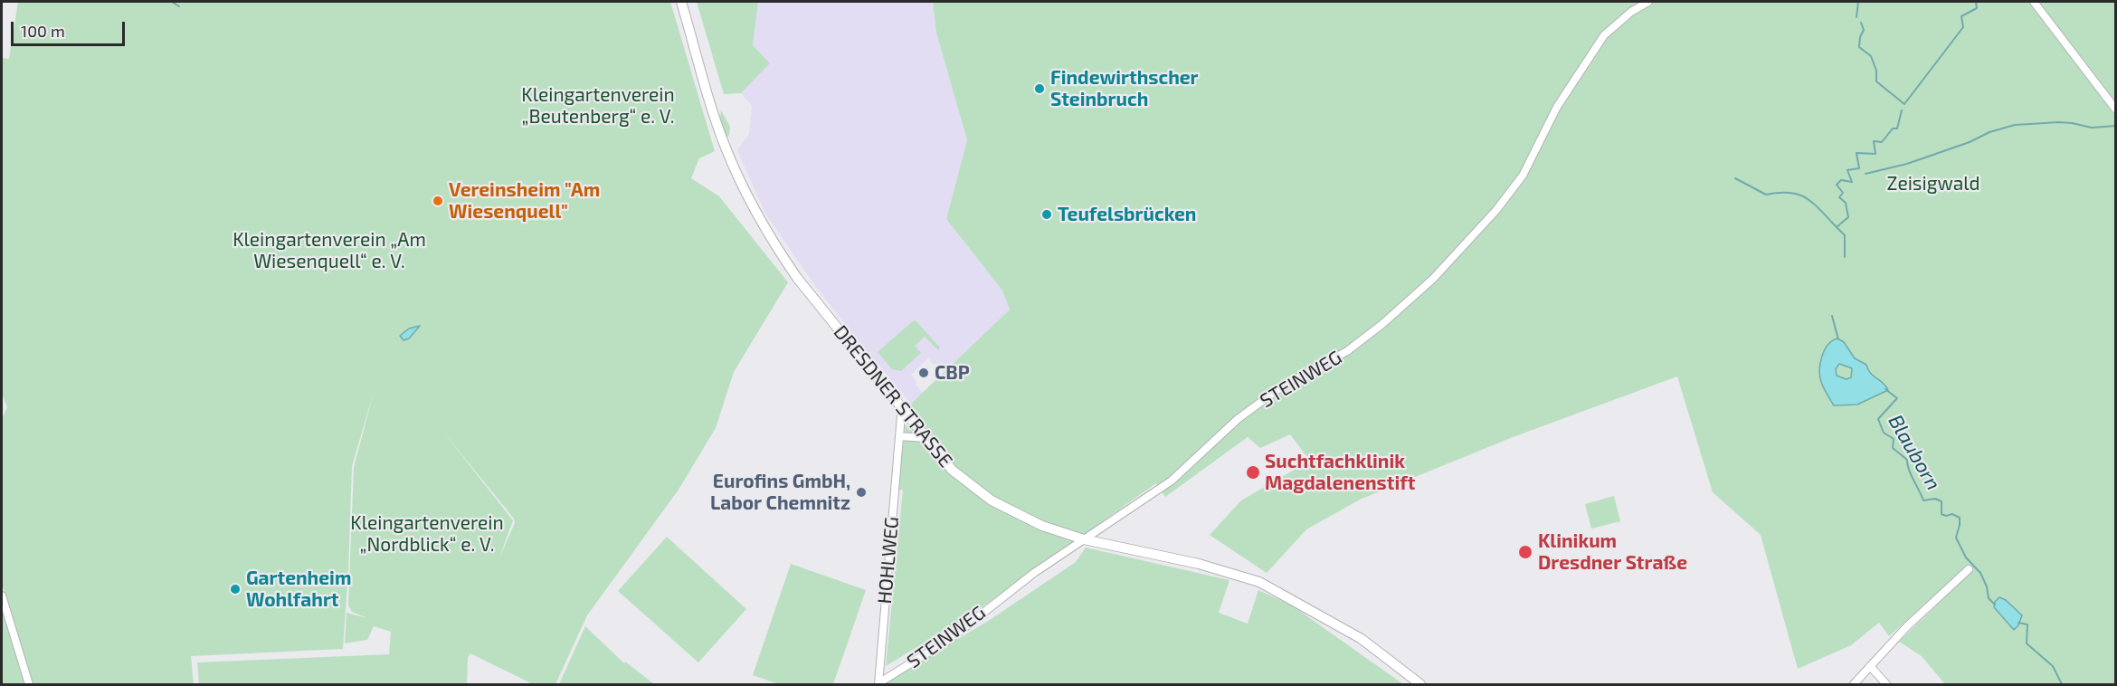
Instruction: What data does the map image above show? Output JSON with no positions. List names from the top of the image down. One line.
{"streets":{"main road":["DRESDNER STRASSE"],"street":["STEINWEG","HOHLWEG"]},"crossings":[["STEINWEG","DRESDNER STRASSE"],["STEINWEG","HOHLWEG"],["DRESDNER STRASSE","HOHLWEG"]],"water":["Blauborn"],"parks":["Kleingartenverein „Beutenberg“ e. V.","Zeisigwald","Kleingartenverein „Am Wiesenquell“ e. V.","Kleingartenverein „Nordblick“ e. V."],"places":["Findewirthscher Steinbruch","Vereinsheim \"Am Wiesenquell\"","Teufelsbrücken","CBP","Suchtfachklinik Magdalenenstift","Eurofins GmbH, Labor Chemnitz","Klinikum Dresdner Straße","Gartenheim Wohlfahrt"],"scale_bar":"100 m"}
